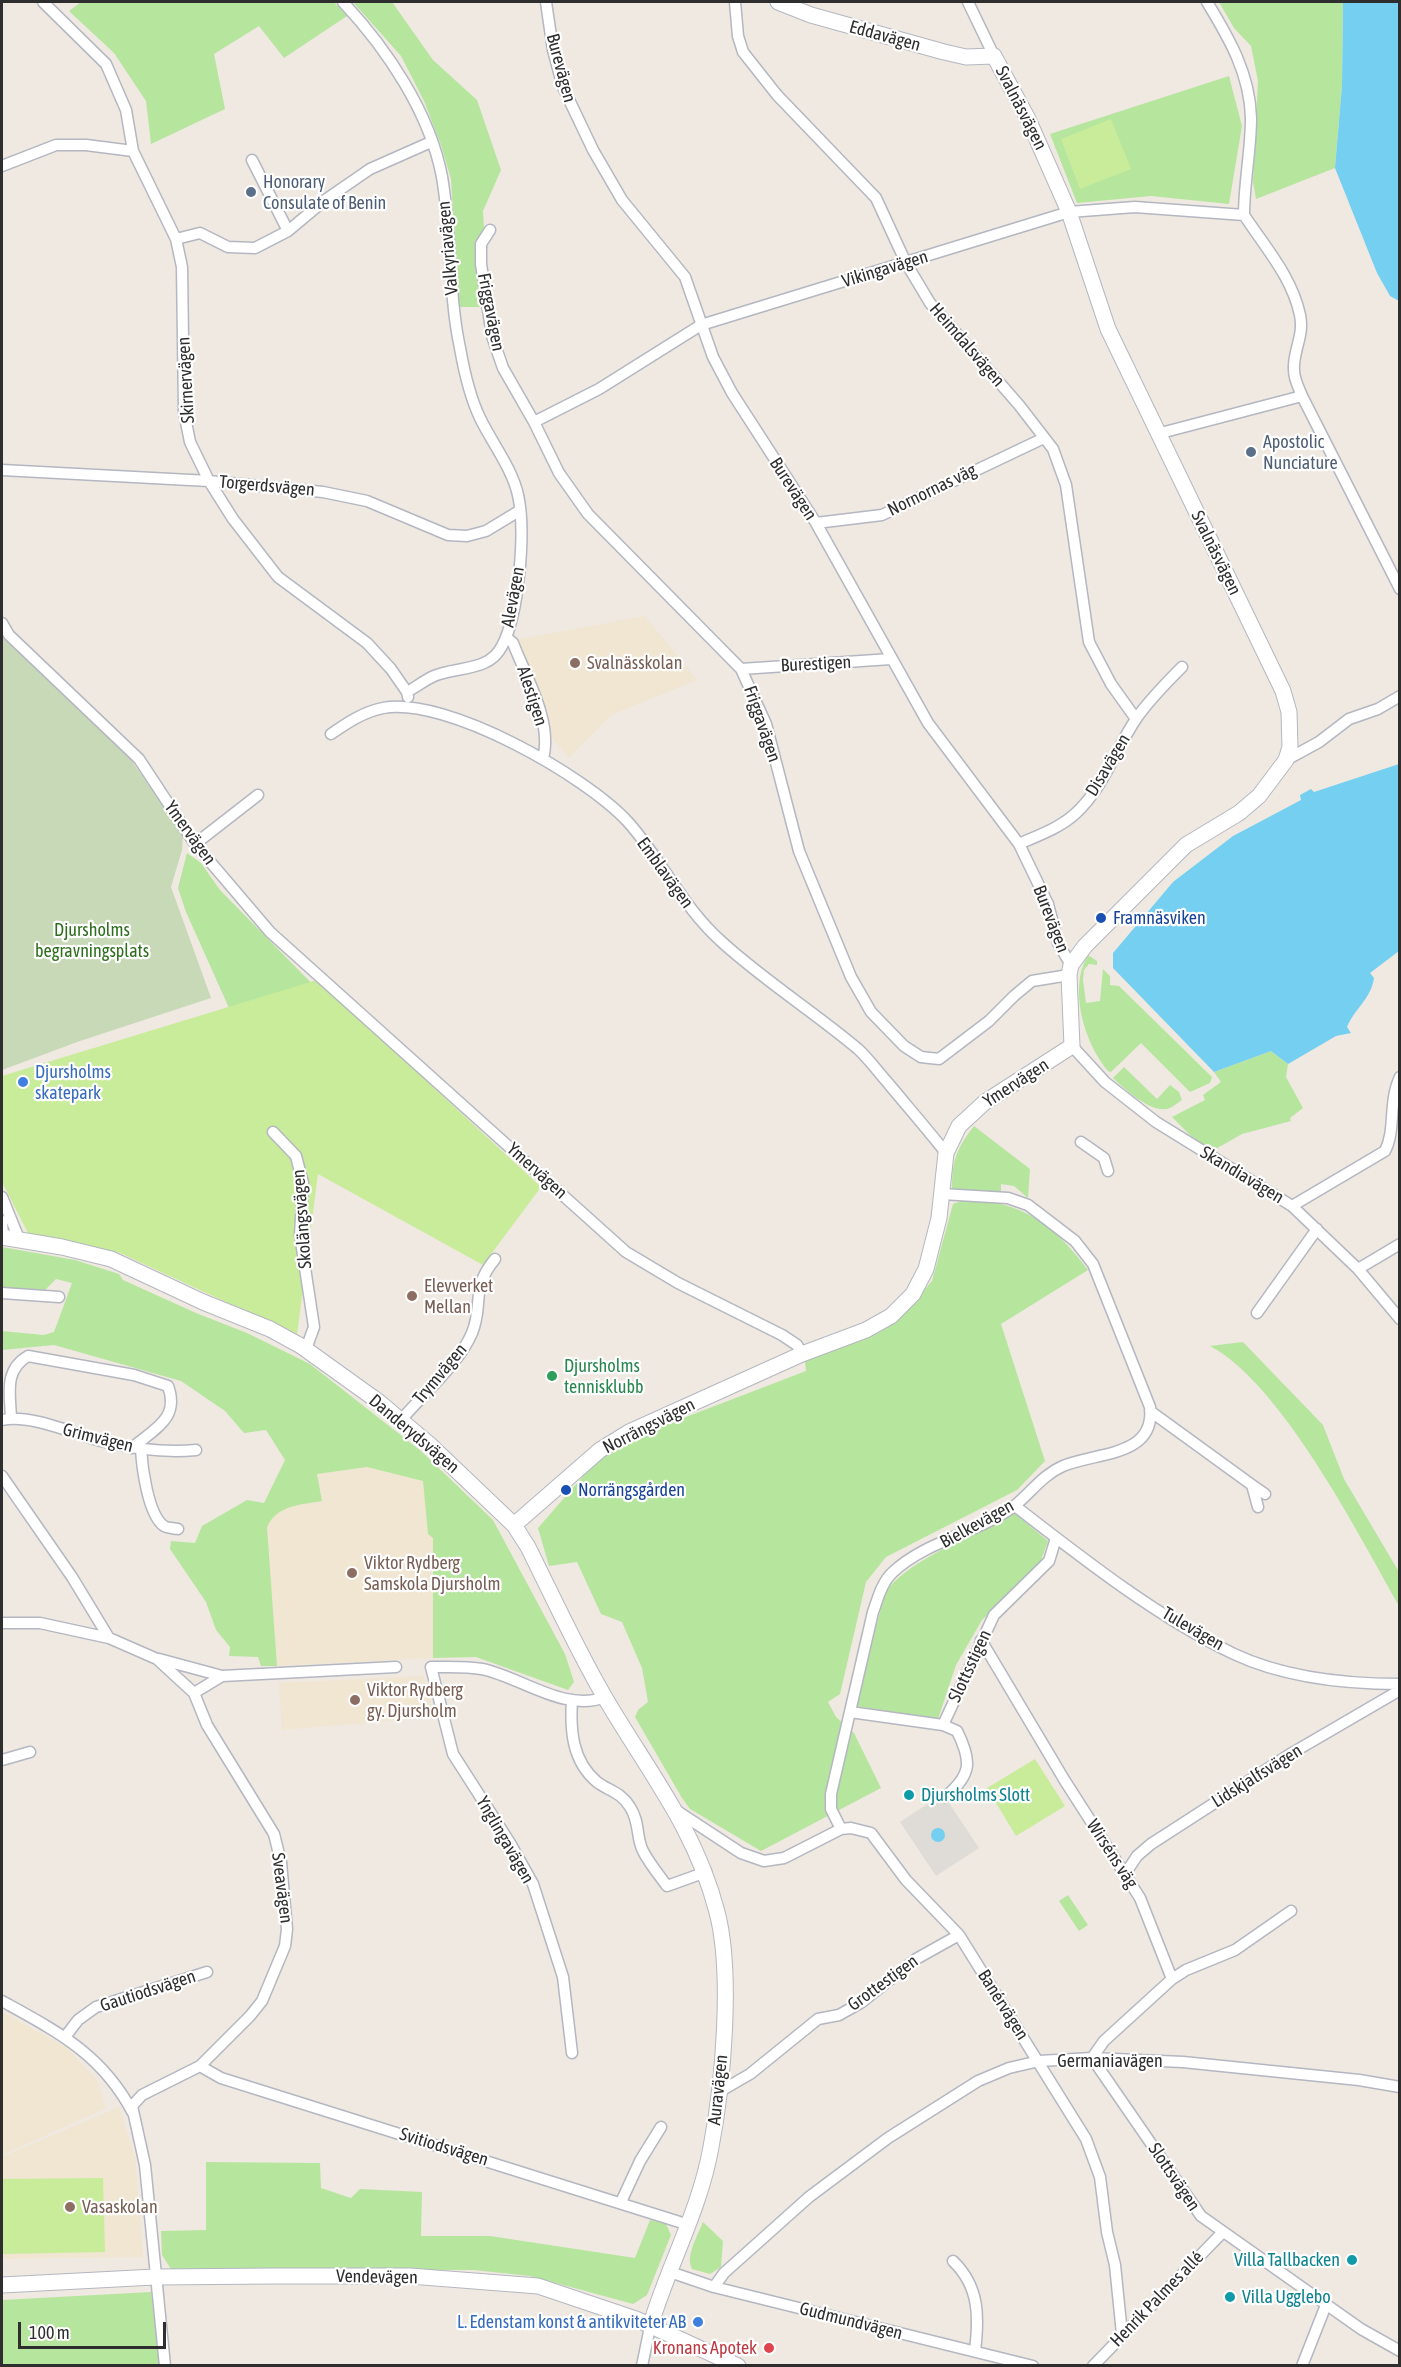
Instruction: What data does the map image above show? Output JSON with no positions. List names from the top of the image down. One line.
{"streets":{"street":["Eddavägen","Burevägen","Svalnäsvägen","Valkyriavägen","Vikingavägen","Friggavägen","Heimdalsvägen","Skirnervägen","Torgerdsvägen","Nornornas väg","Alevägen","Burestigen","Alestigen","Disavägen","Ymervägen","Emblavägen","Skandiavägen","Skolängsvägen","Trymvägen","Norrängsvägen","Danderydsvägen","Grimvägen","Bielkevägen","Tulevägen","Slottsstigen","Lidskjalfsvägen","Ynglingavägen","Wirséns väg","Sveavägen","Grottestigen","Gautiodsvägen","Banérvägen","Germaniavägen","Auravägen","Svitiodsvägen","Slottsvägen","Vendevägen","Henrik Palmes allé","Gudmundvägen"]},"crossings":[["Eddavägen","Svalnäsvägen"],["Burevägen","Svalnäsvägen"],["Burevägen","Vikingavägen"],["Burevägen","Friggavägen"],["Burevägen","Nornornas väg"],["Burevägen","Burestigen"],["Burevägen","Disavägen"],["Svalnäsvägen","Vikingavägen"],["Svalnäsvägen","Friggavägen"],["Valkyriavägen","Torgerdsvägen"],["Valkyriavägen","Alevägen"],["Vikingavägen","Friggavägen"],["Vikingavägen","Heimdalsvägen"],["Friggavägen","Burestigen"],["Heimdalsvägen","Nornornas väg"],["Heimdalsvägen","Disavägen"],["Skirnervägen","Torgerdsvägen"],["Skirnervägen","Alevägen"],["Torgerdsvägen","Alevägen"],["Alevägen","Alestigen"],["Alestigen","Emblavägen"],["Ymervägen","Emblavägen"],["Ymervägen","Skandiavägen"],["Ymervägen","Norrängsvägen"],["Skolängsvägen","Danderydsvägen"],["Trymvägen","Danderydsvägen"],["Norrängsvägen","Danderydsvägen"],["Danderydsvägen","Auravägen"],["Bielkevägen","Tulevägen"],["Bielkevägen","Banérvägen"],["Tulevägen","Slottsstigen"],["Slottsstigen","Wirséns väg"],["Lidskjalfsvägen","Wirséns väg"],["Sveavägen","Svitiodsvägen"],["Grottestigen","Banérvägen"],["Grottestigen","Auravägen"],["Banérvägen","Germaniavägen"],["Banérvägen","Henrik Palmes allé"],["Germaniavägen","Slottsvägen"],["Germaniavägen","Gudmundvägen"],["Auravägen","Svitiodsvägen"],["Auravägen","Vendevägen"],["Auravägen","Gudmundvägen"],["Slottsvägen","Henrik Palmes allé"]],"parks":["Djursholms begravningsplats"],"places":["Honorary Consulate of Benin","Apostolic Nunciature","Svalnässkolan","Framnäsviken","Djursholms skatepark","Elevverket Mellan","Djursholms tennisklubb","Norrängsgården","Viktor Rydberg Samskola Djursholm","Viktor Rydberg gy. Djursholm","Djursholms Slott","Vasaskolan","Villa Tallbacken","Villa Ugglebo","L. Edenstam konst & antikviteter AB","Kronans Apotek"],"scale_bar":"100 m"}
